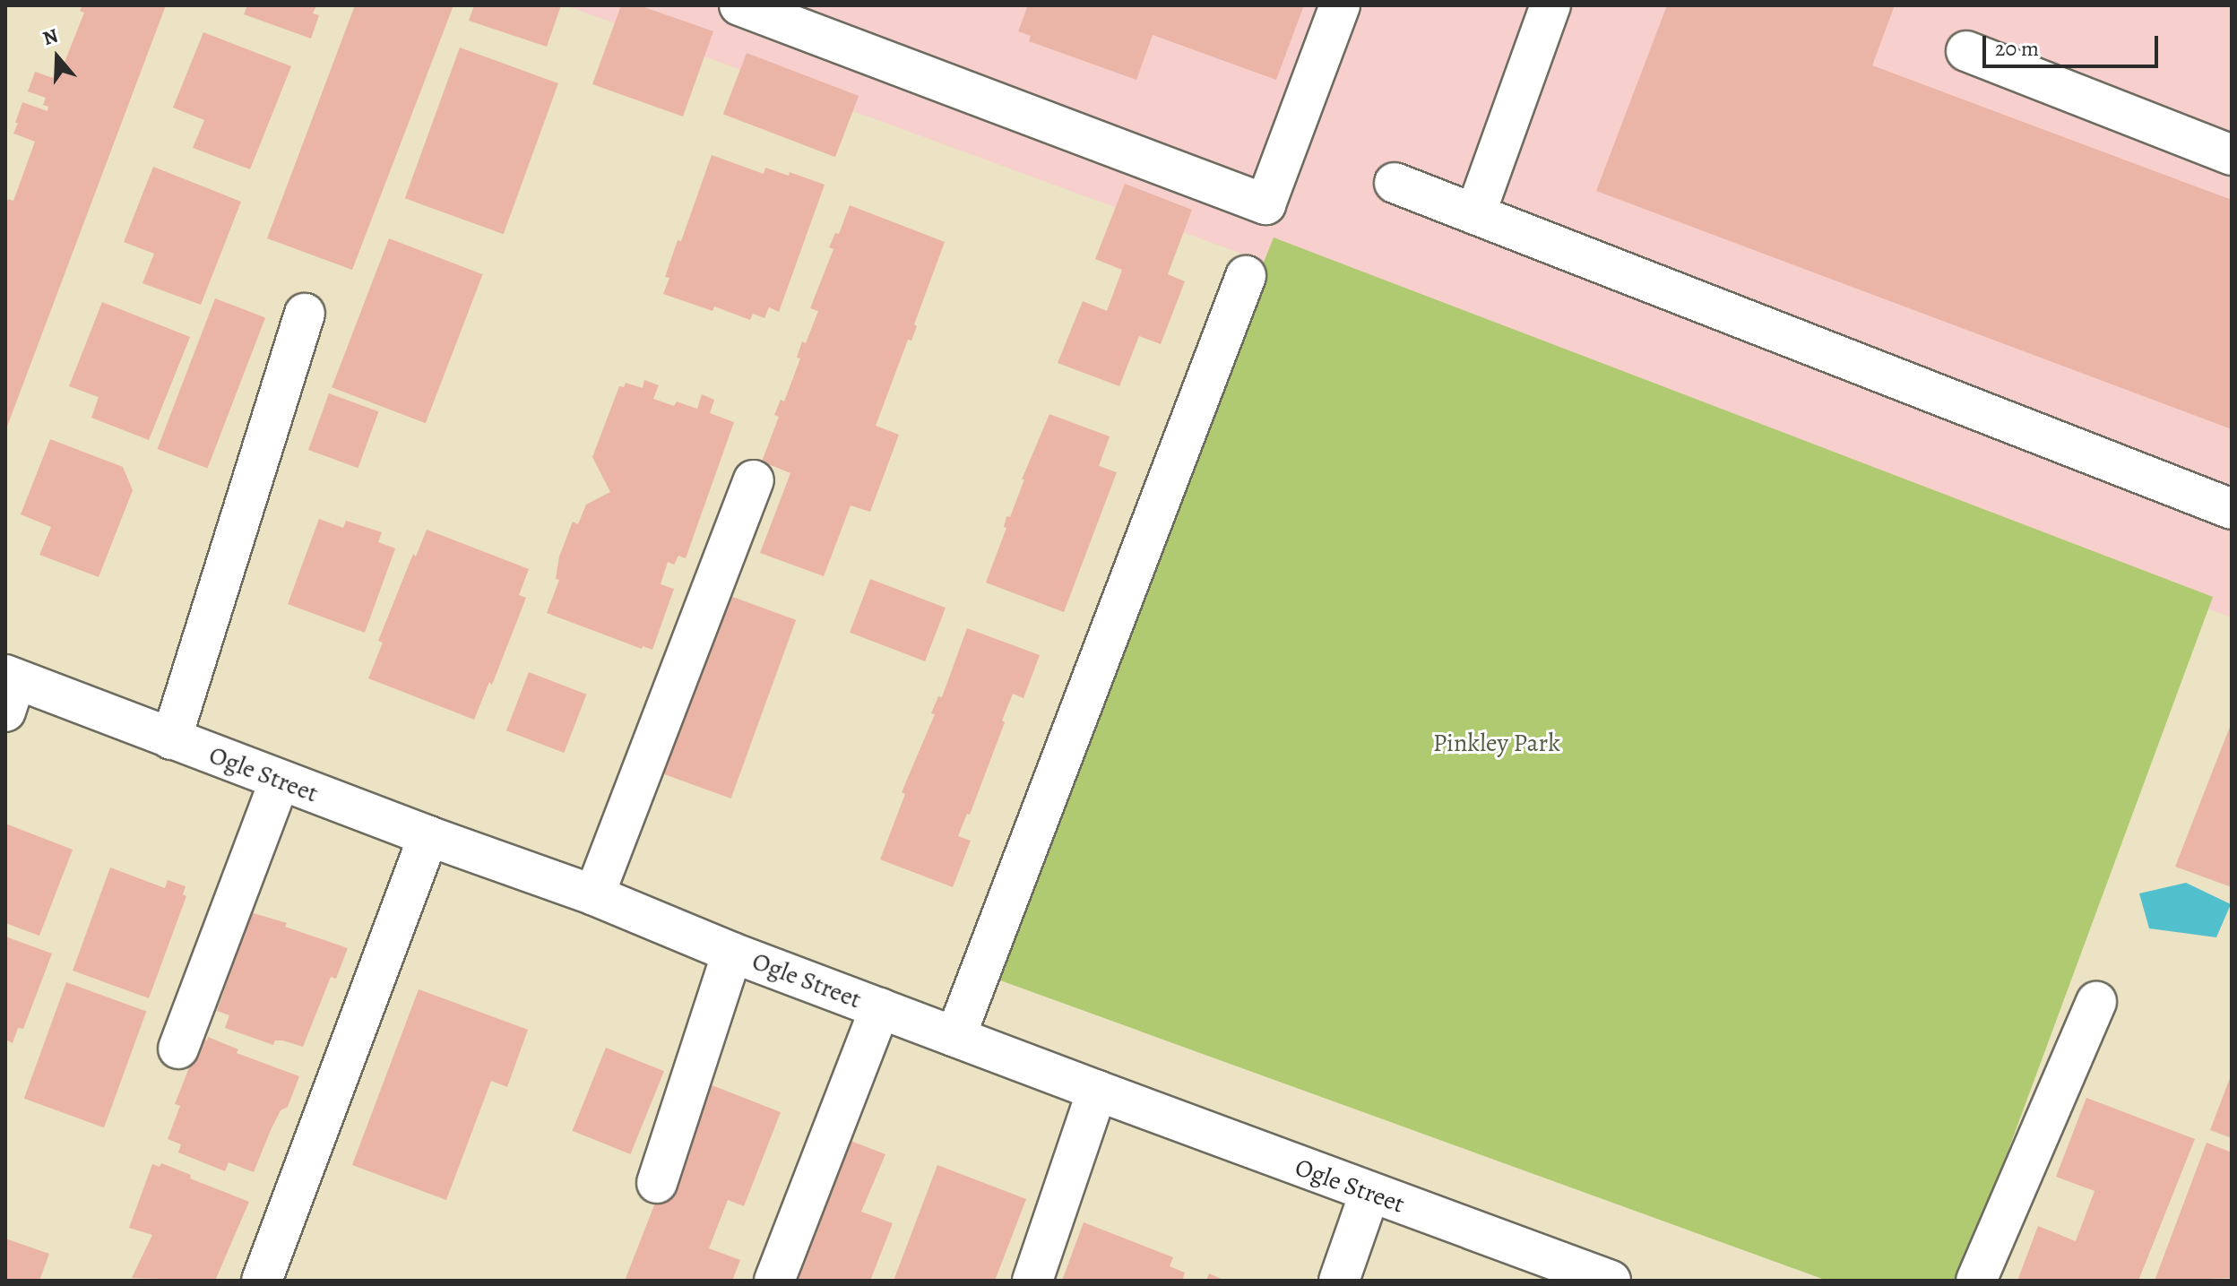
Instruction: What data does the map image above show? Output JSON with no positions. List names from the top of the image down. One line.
{"streets":{"street":["Ogle Street"]},"parks":["Pinkley Park"],"scale_bar":"20 m","north":"top"}
